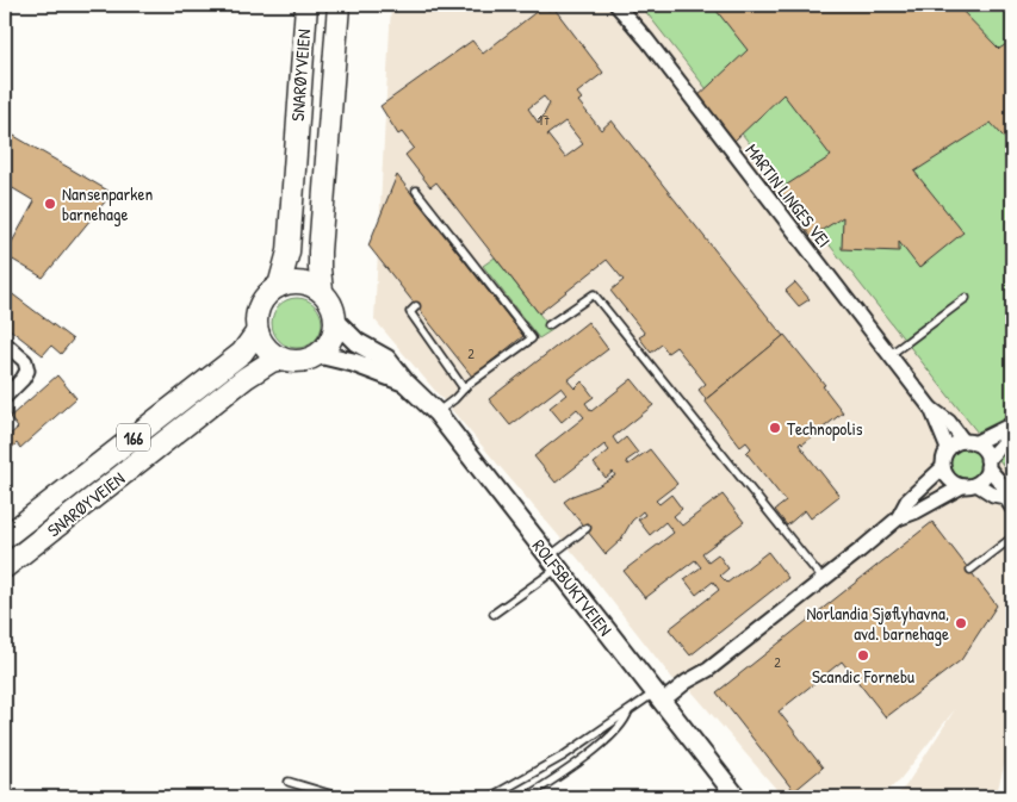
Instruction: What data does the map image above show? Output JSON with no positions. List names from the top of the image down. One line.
{"streets":{"main road":["SNARØYVEIEN","166"],"street":["MARTIN LINGES VEI","ROLFSBUKTVEIEN"]},"crossings":[["SNARØYVEIEN","166"],["SNARØYVEIEN","ROLFSBUKTVEIEN"],["166","ROLFSBUKTVEIEN"]],"places":["Nansenparken barnehage","Technopolis","Norlandia Sjøflyhavna, avd. barnehage","Scandic Fornebu"],"house_numbers":["17","2","2"]}
